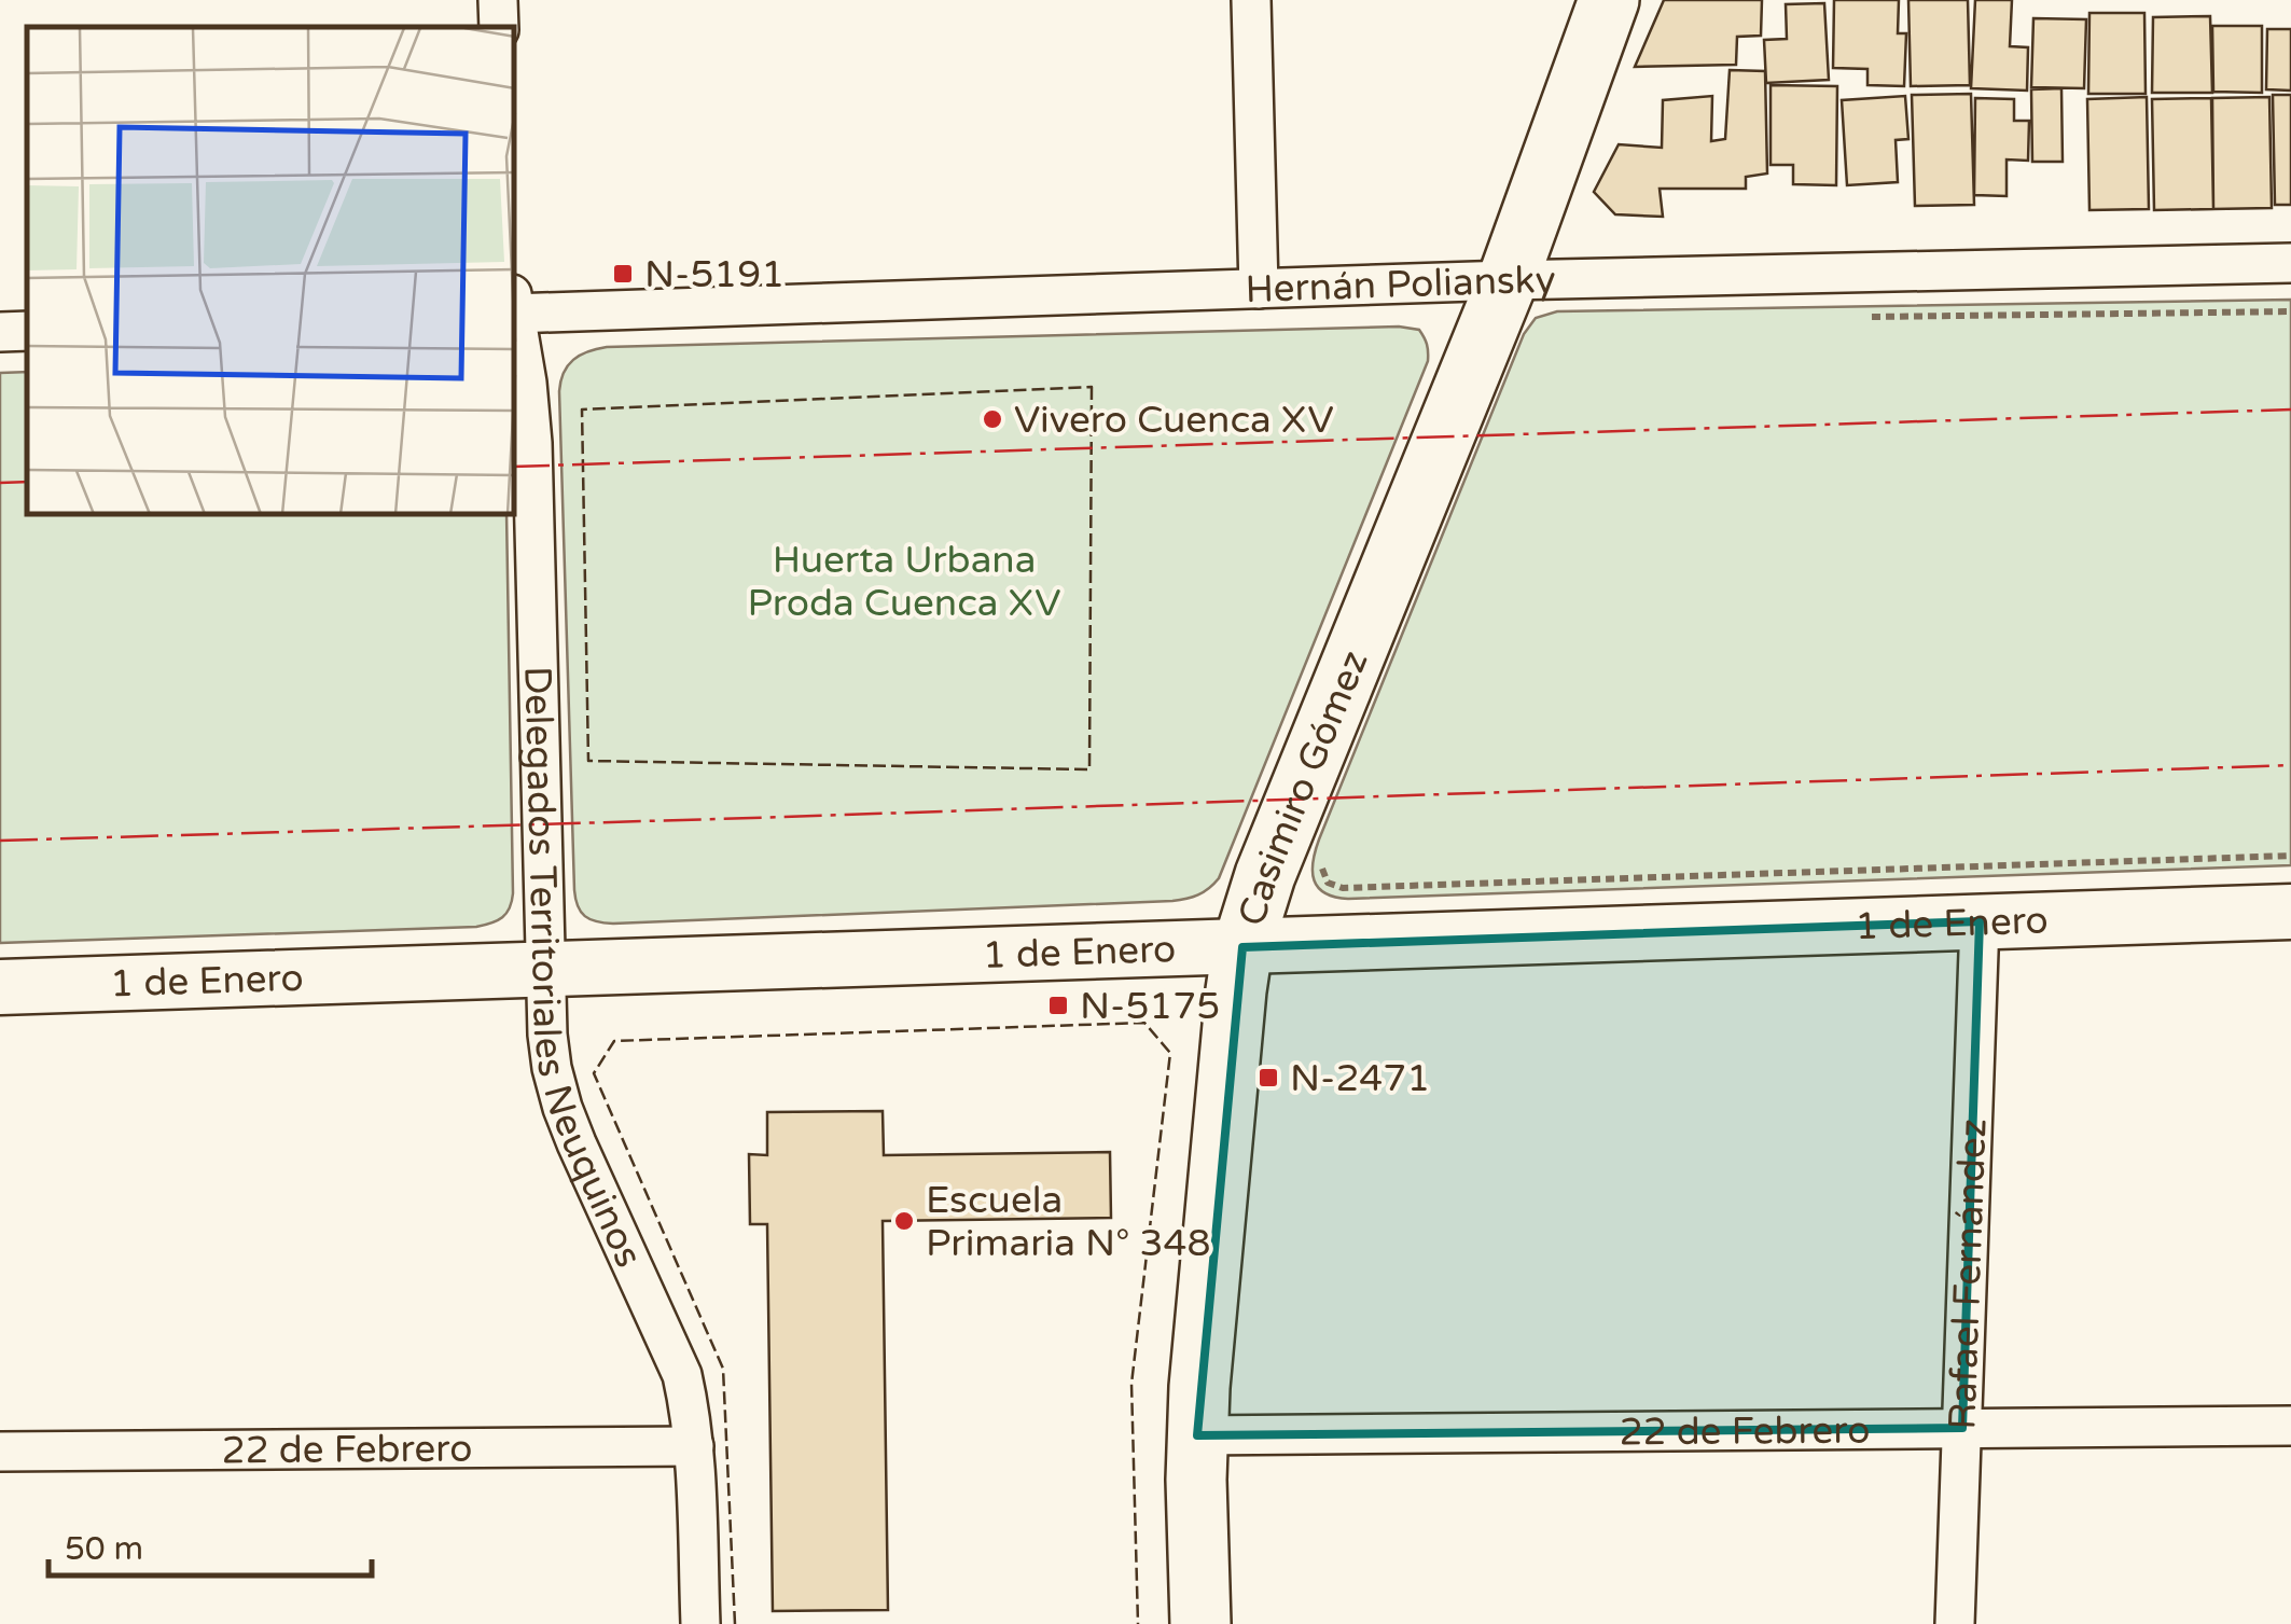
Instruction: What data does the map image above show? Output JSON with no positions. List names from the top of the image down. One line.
{"streets":{"main road":["Casimiro Gómez","1 de Enero"],"street":["Hernán Poliansky","Delegados Territoriales Neuquinos","Rafael Fernández","22 de Febrero"]},"crossings":[["Hernán Poliansky","Casimiro Gómez"],["Casimiro Gómez","1 de Enero"],["Casimiro Gómez","22 de Febrero"],["1 de Enero","Delegados Territoriales Neuquinos"],["1 de Enero","Rafael Fernández"],["Delegados Territoriales Neuquinos","22 de Febrero"],["Rafael Fernández","22 de Febrero"]],"parks":["Huerta Urbana Proda Cuenca XV"],"places":{"transit":["N-5191","N-5175","N-2471"],"other":["Vivero Cuenca XV","Escuela Primaria N° 348"]},"scale_bar":"50 m"}
